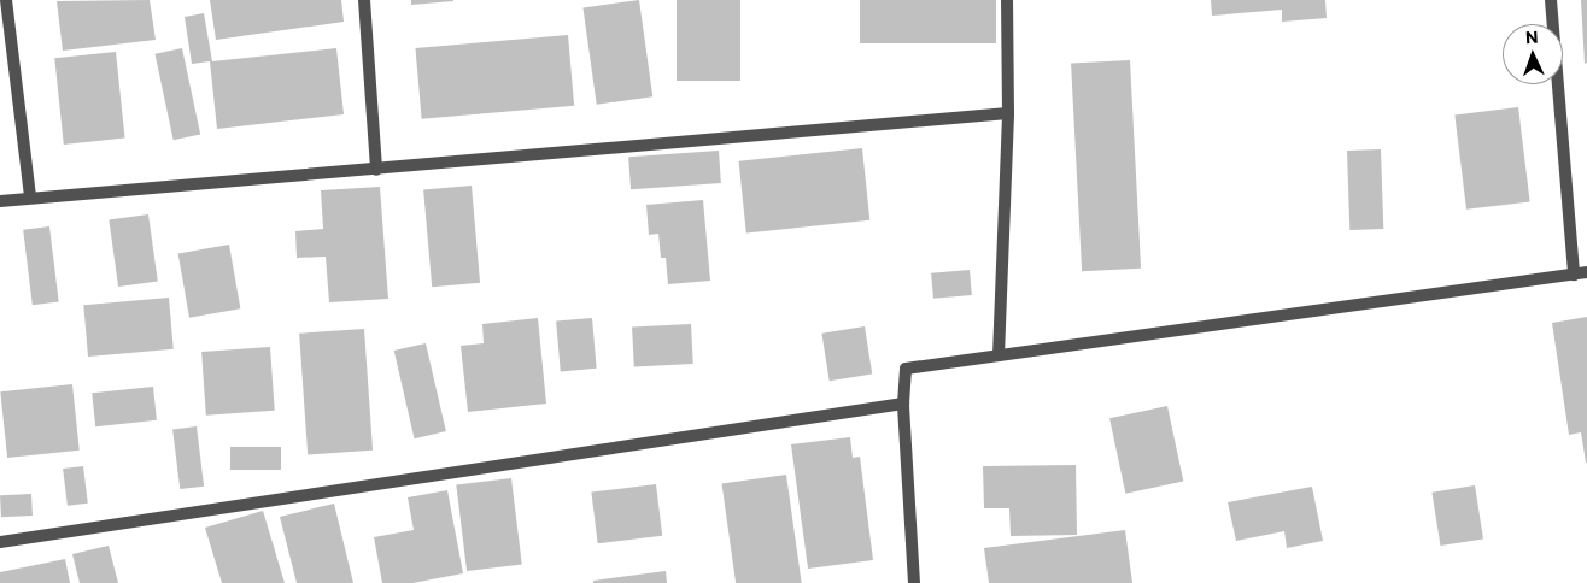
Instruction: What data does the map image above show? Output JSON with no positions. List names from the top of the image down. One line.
{"north":"top"}
